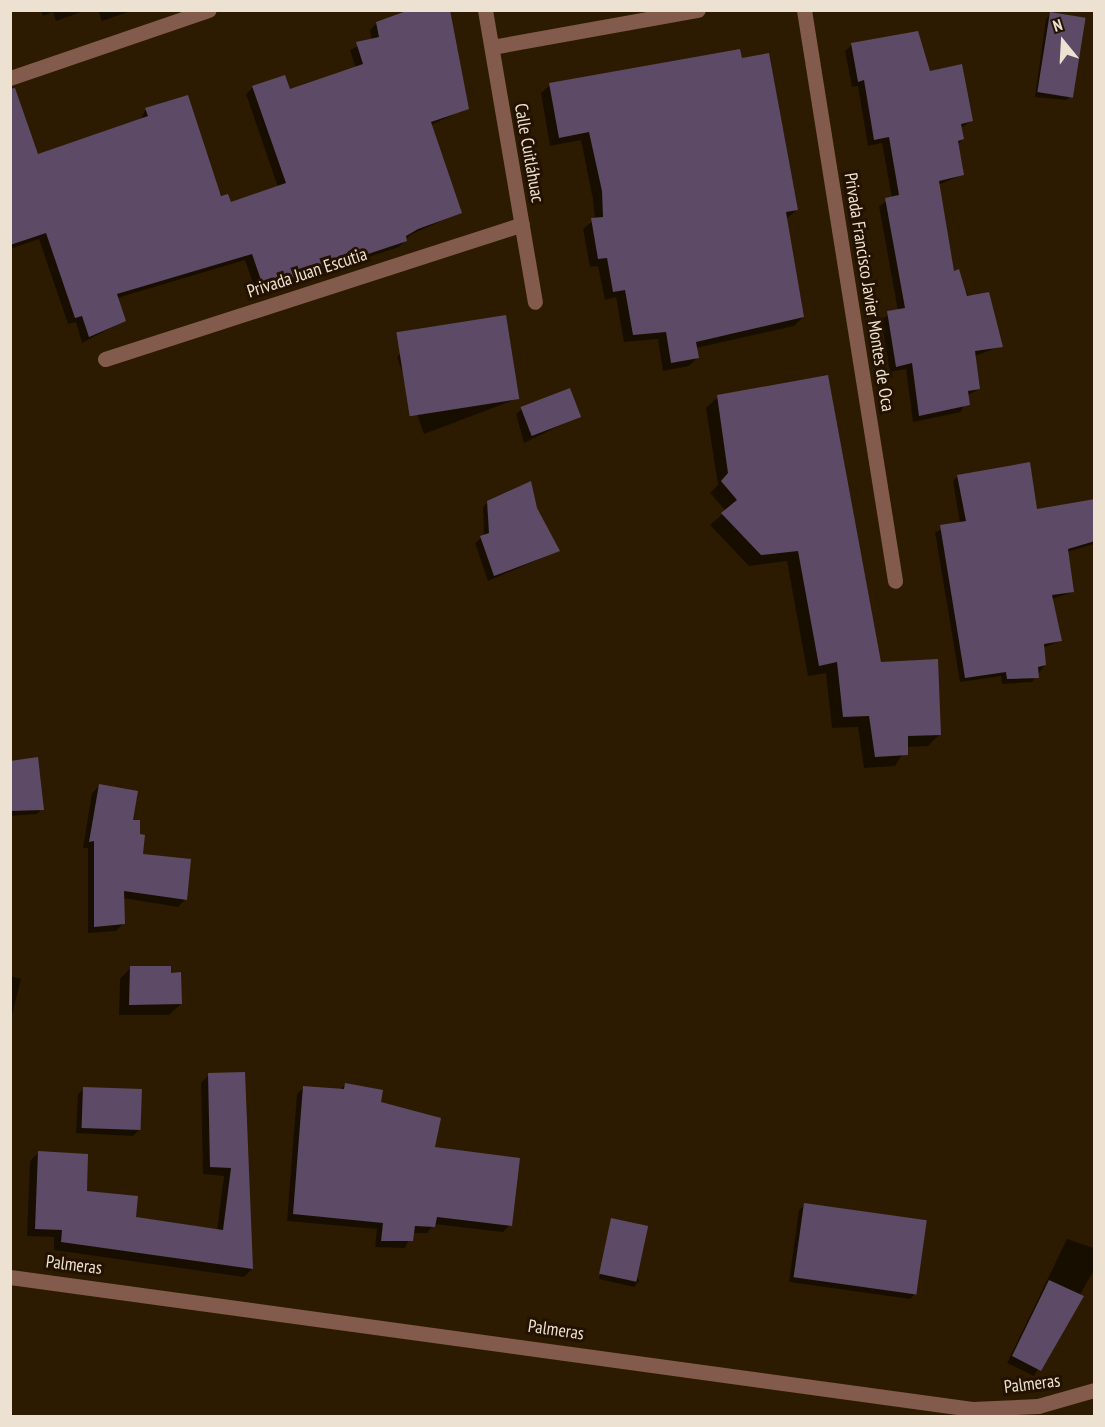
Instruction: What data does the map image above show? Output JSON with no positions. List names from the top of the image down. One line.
{"streets":{"street":["Calle Cuitláhuac","Privada Juan Escutia","Privada Francisco Javier Montes de Oca","Palmeras"]},"crossings":[["Calle Cuitláhuac","Privada Juan Escutia"]],"north":"top"}
